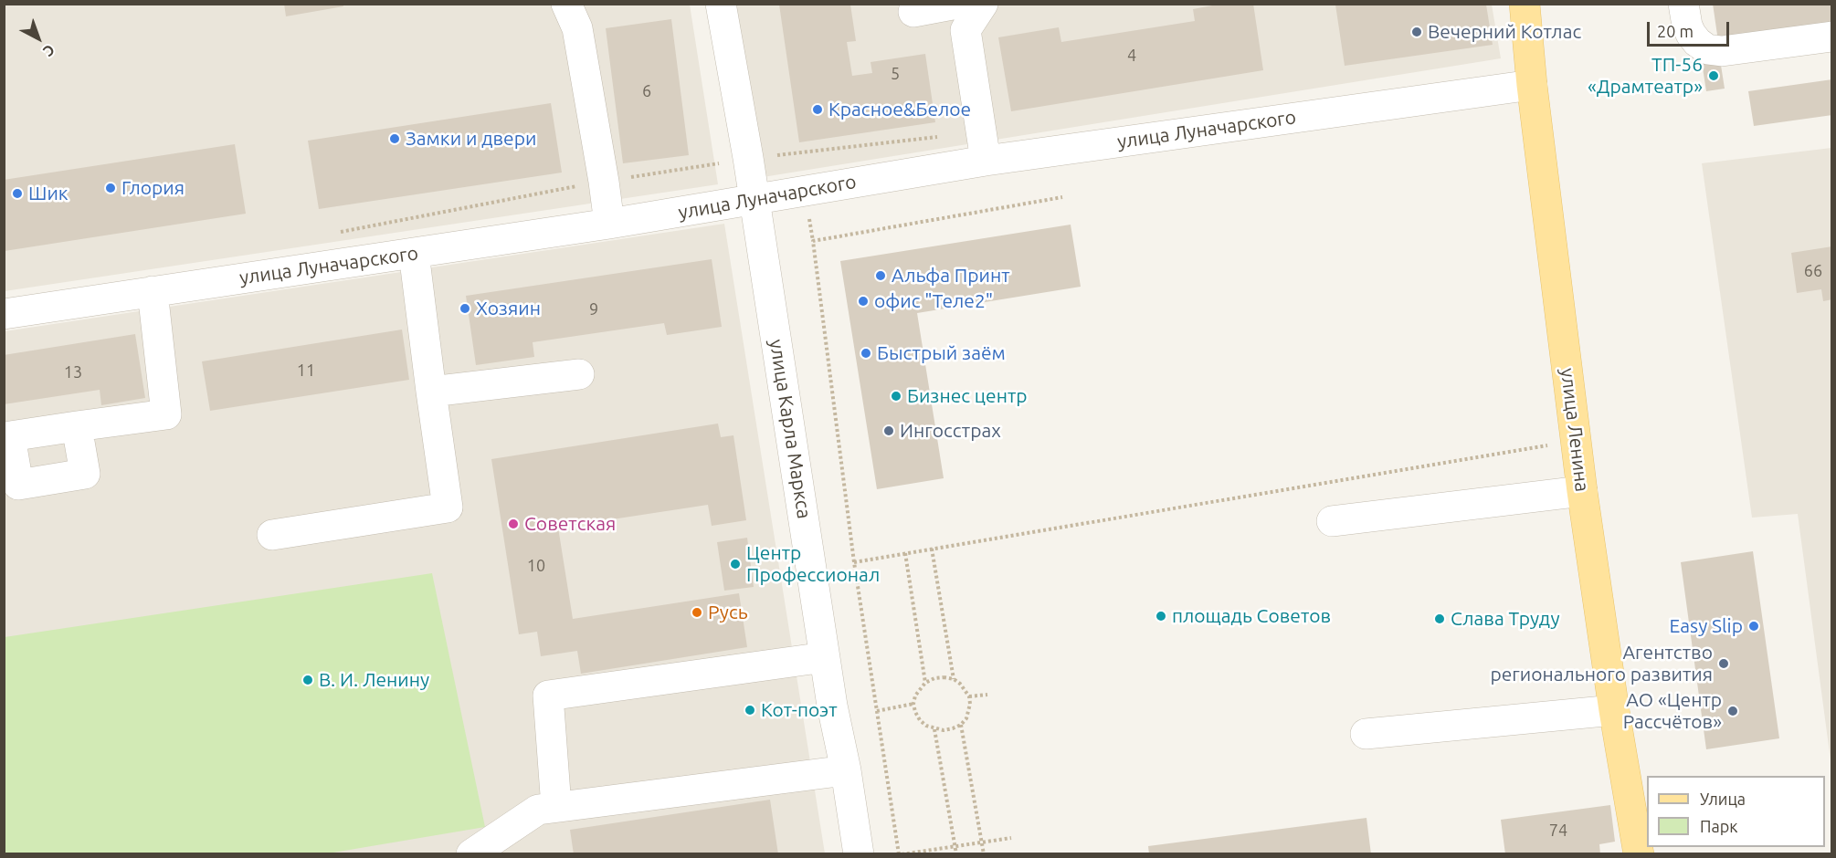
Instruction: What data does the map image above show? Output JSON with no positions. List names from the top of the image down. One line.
{"streets":{"main road":["улица Ленина"],"street":["улица Луначарского","улица Карла Маркса"]},"crossings":[["улица Луначарского","улица Карла Маркса"],["улица Луначарского","улица Ленина"]],"places":["Вечерний Котлас","ТП-56 «Драмтеатр»","Красное&Белое","Замки и двери","Глория","Шик","Альфа Принт","офис \"Теле2\"","Хозяин","Быстрый заём","Бизнес центр","Ингосстрах","Советская","Центр Профессионал","Русь","площадь Советов","Слава Труду","Easy Slip","Агентство регионального развития","В. И. Ленину","Кот-поэт","АО «Центр Рассчётов»"],"house_numbers":["4","5","6","66","9","11","13","10","74"],"legend":["Улица","Парк"],"scale_bar":"20 m","north":"bottom right"}
